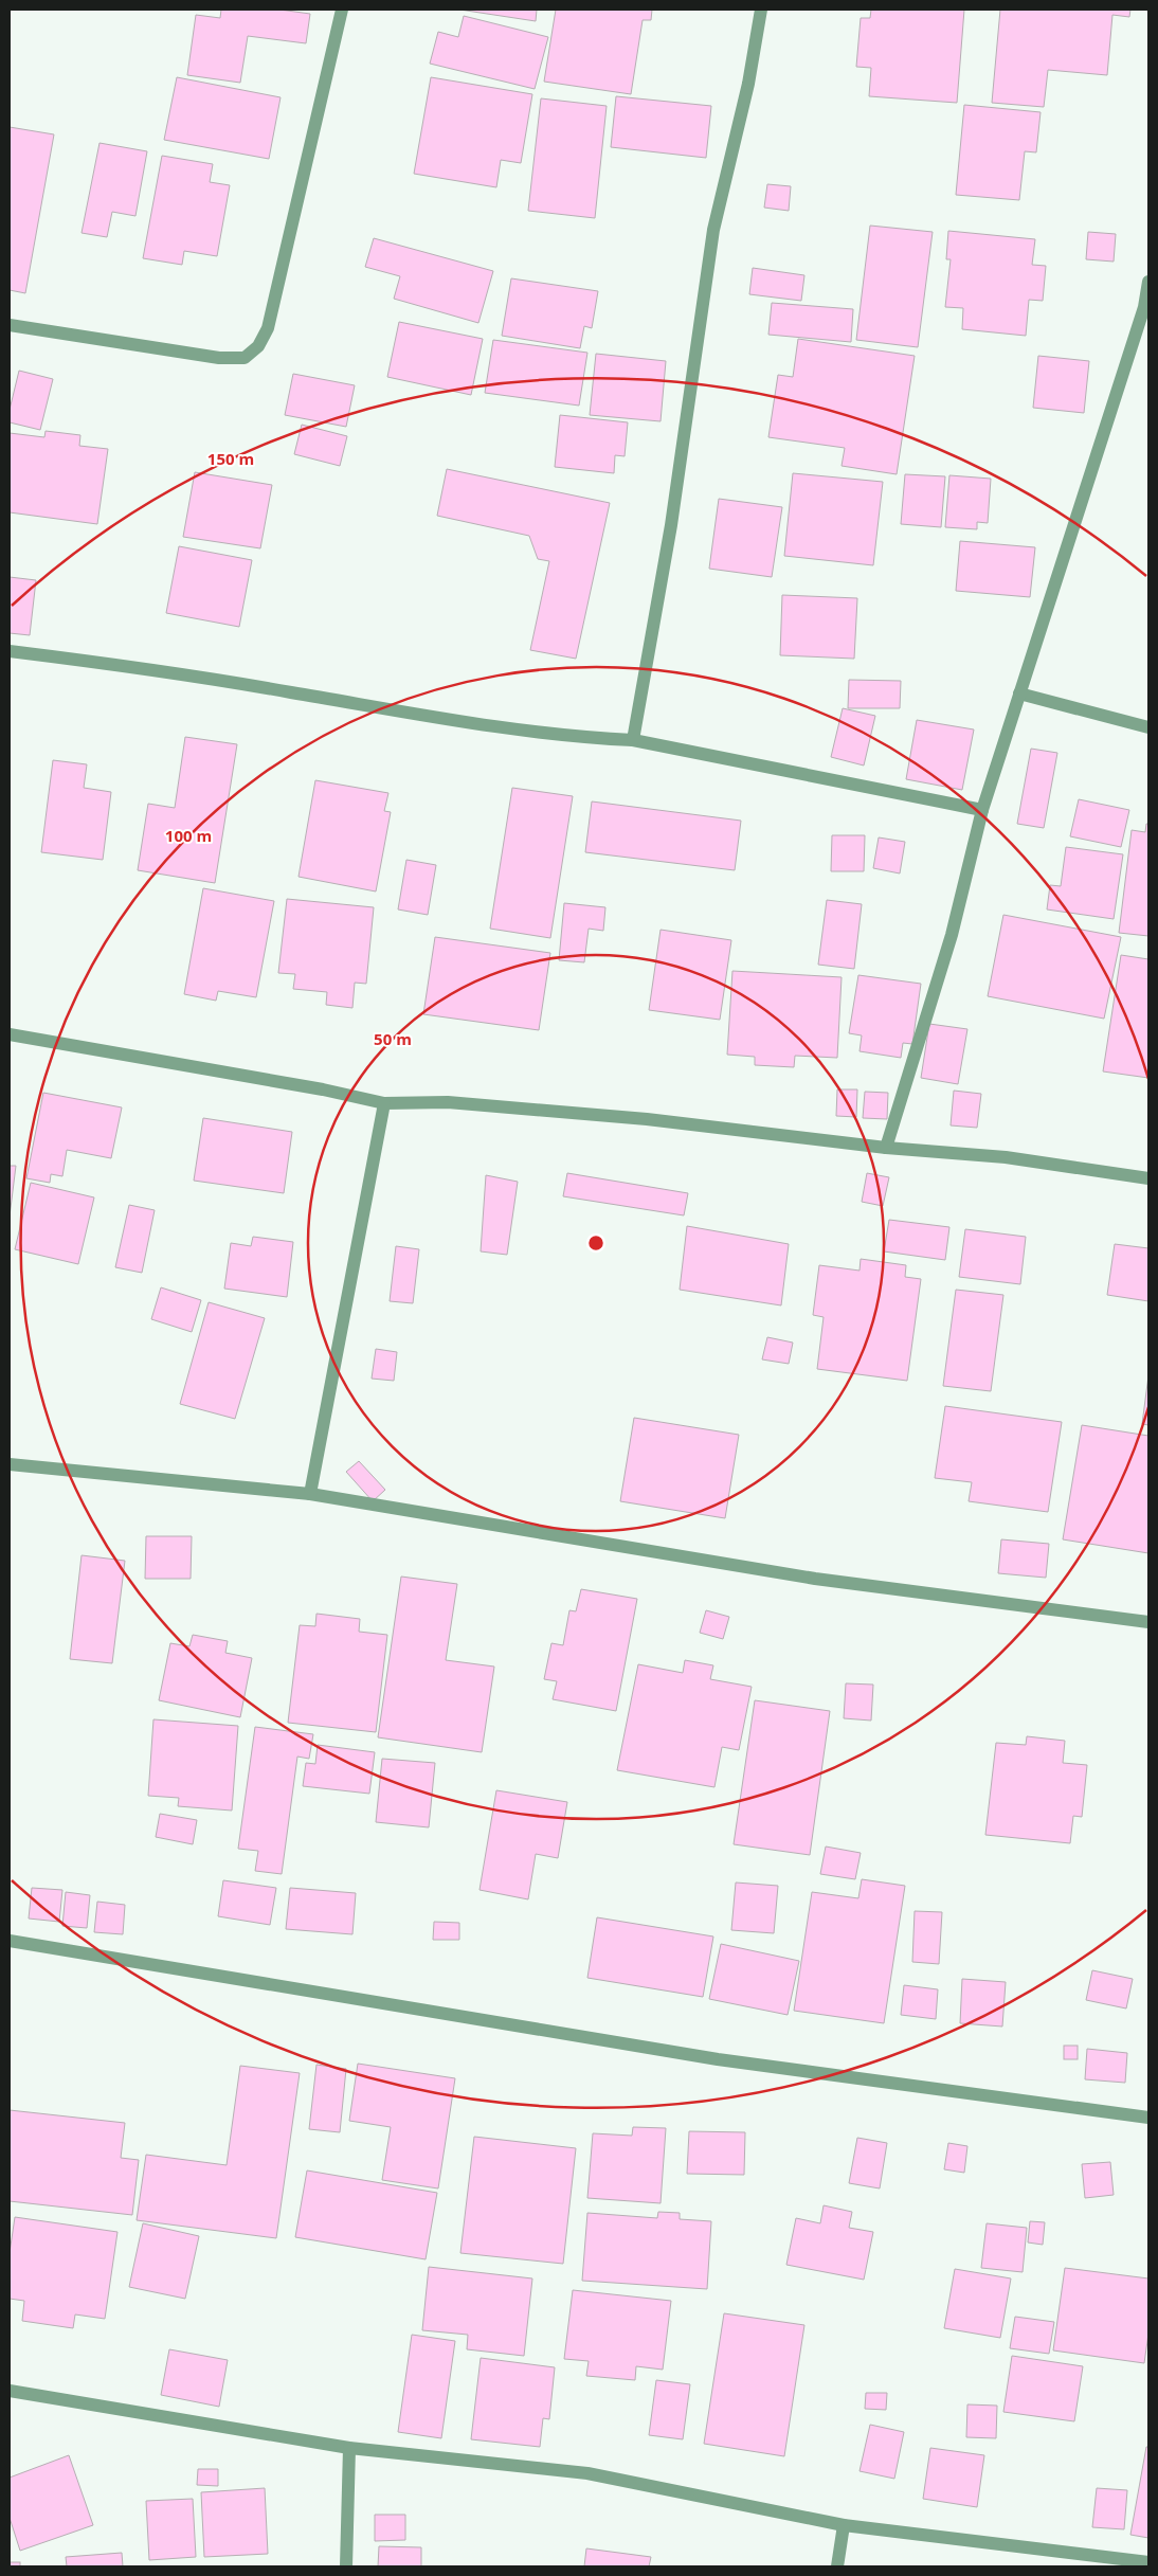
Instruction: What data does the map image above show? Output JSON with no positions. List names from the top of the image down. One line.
{"rings":["150 m","100 m","50 m"]}
